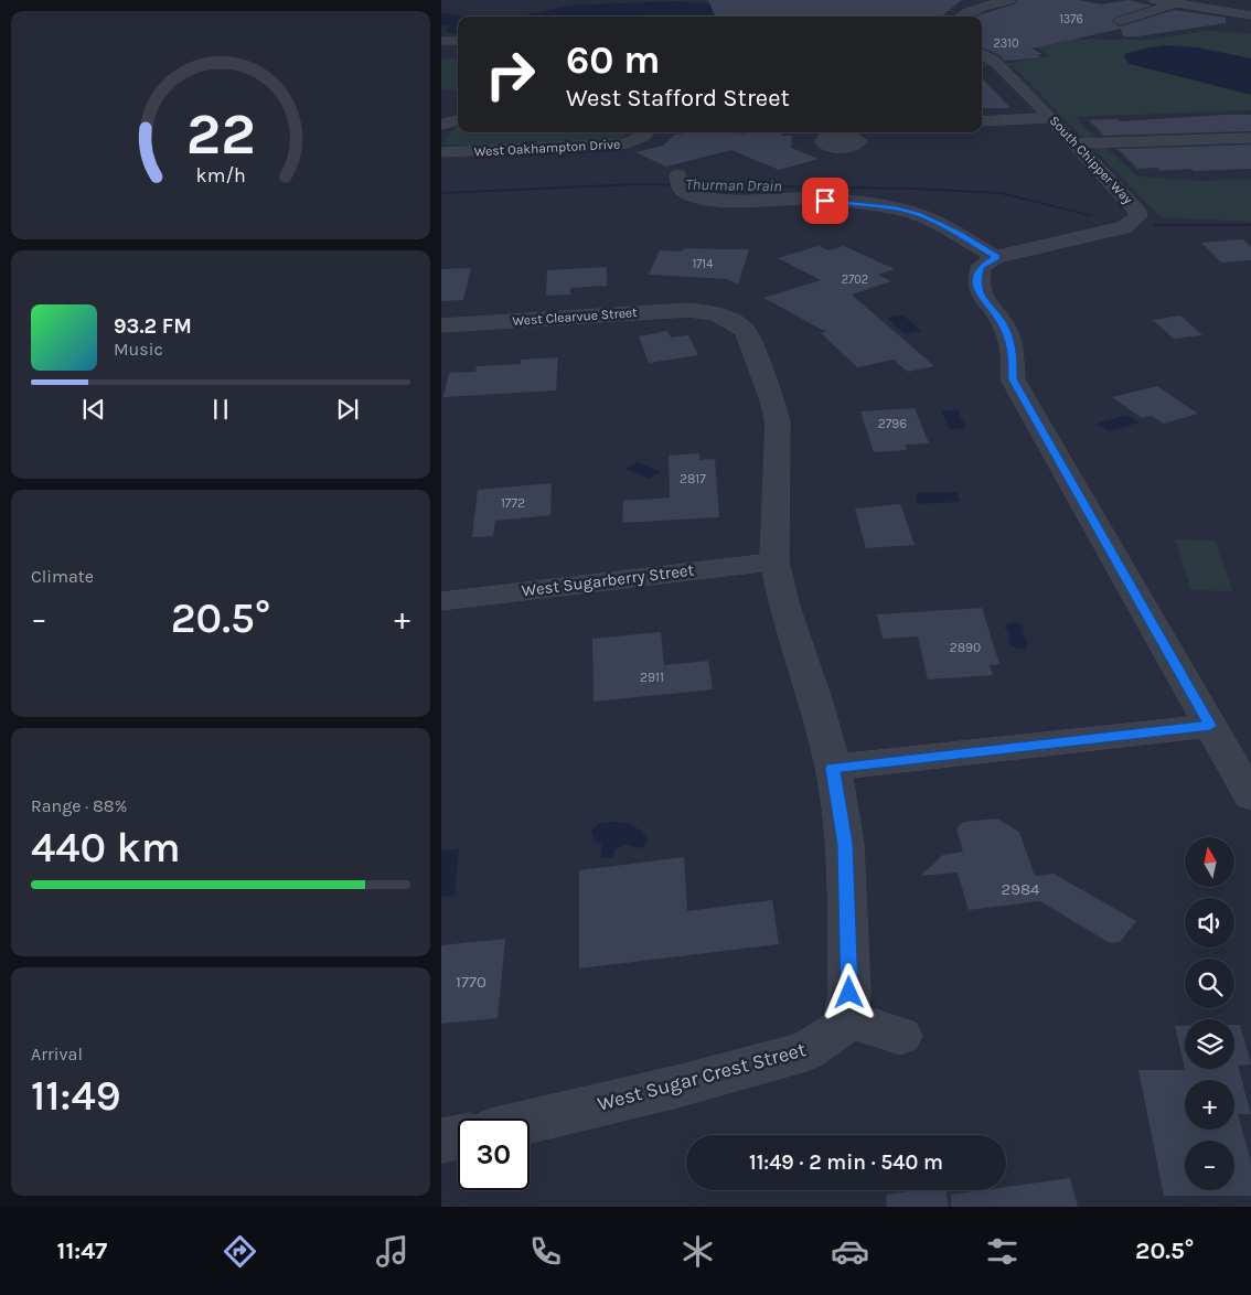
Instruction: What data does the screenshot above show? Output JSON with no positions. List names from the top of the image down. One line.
{"streets":{"street":["West Oakhampton Drive","South Chipper Way","West Clearvue Street","West Sugarberry Street","West Sugar Crest Street"]},"crossings":[["West Clearvue Street","West Sugarberry Street"],["West Clearvue Street","West Sugar Crest Street"]],"water":["Thurman Drain"],"house_numbers":["1376","2310","1714","2702","2796","2817","1772","2890","2911","2984","1770"],"north":"top","page":{"turn":["60 m","West Stafford Street"],"song":["93.2 FM","Music"],"tile":["Climate",["Range · 88%","440 km"],["Arrival","11:49"]],"heat":["−","20.5°","+"],"map_buttons":["+","−"],"limit":"30","trip":"11:49 · 2 min · 540 m","tabs":["11:47","20.5°"],"gauge":["22","km/h"]}}
